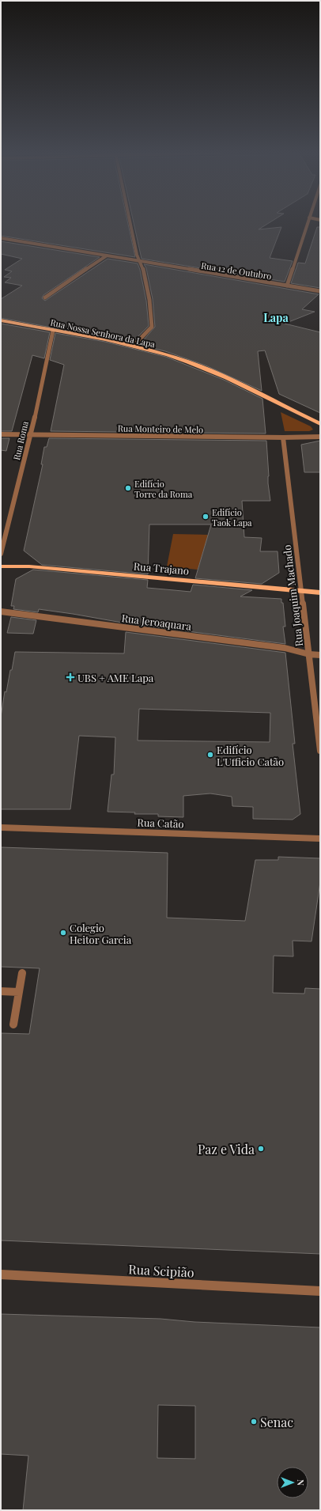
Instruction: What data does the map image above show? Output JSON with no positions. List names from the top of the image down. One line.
{"streets":{"main road":["Rua Nossa Senhora da Lapa","Rua Trajano"],"street":["Rua 12 de Outubro","Rua Monteiro de Melo","Rua Roma","Rua Joaquim Machado","Rua Jeroaquara","Rua Catão","Rua Scipião"]},"crossings":[["Rua Nossa Senhora da Lapa","Rua Roma"],["Rua Monteiro de Melo","Rua Roma"],["Rua Monteiro de Melo","Rua Joaquim Machado"],["Rua Trajano","Rua Joaquim Machado"],["Rua Joaquim Machado","Rua Jeroaquara"]],"districts":["Lapa"],"places":{"other":["Edifício Torre da Roma","Edifício Taok Lapa","Edifício L'Ufficio Catão","Colegio Heitor Garcia","Paz e Vida","Senac"],"health":["UBS + AME Lapa"]},"north":"right"}
